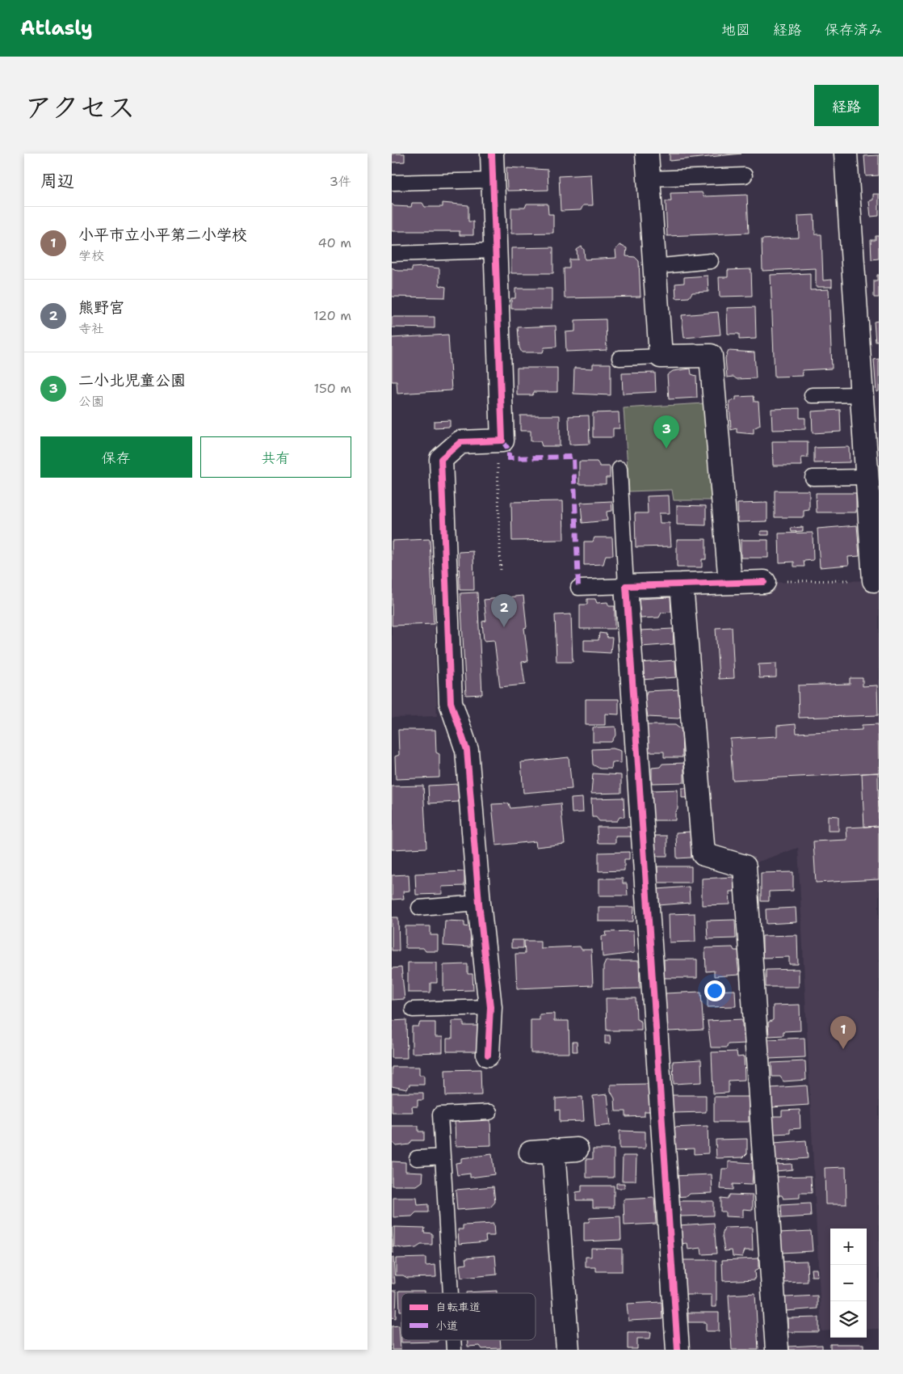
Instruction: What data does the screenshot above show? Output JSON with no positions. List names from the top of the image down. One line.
{"legend":["自転車道","小道"],"page":{"header":"Atlasly","nav":["地図","経路","保存済み"],"title":"アクセス","buttons":["経路",["保存","共有"]],"heading":["周辺","3件"],"list":[{"mark":"1","name":"小平市立小平第二小学校","note":"学校","value":"40 m"},{"mark":"2","name":"熊野宮","note":"寺社","value":"120 m"},{"mark":"3","name":"二小北児童公園","note":"公園","value":"150 m"}],"pins":["3","2","1"],"map_buttons":["+","−"]}}
